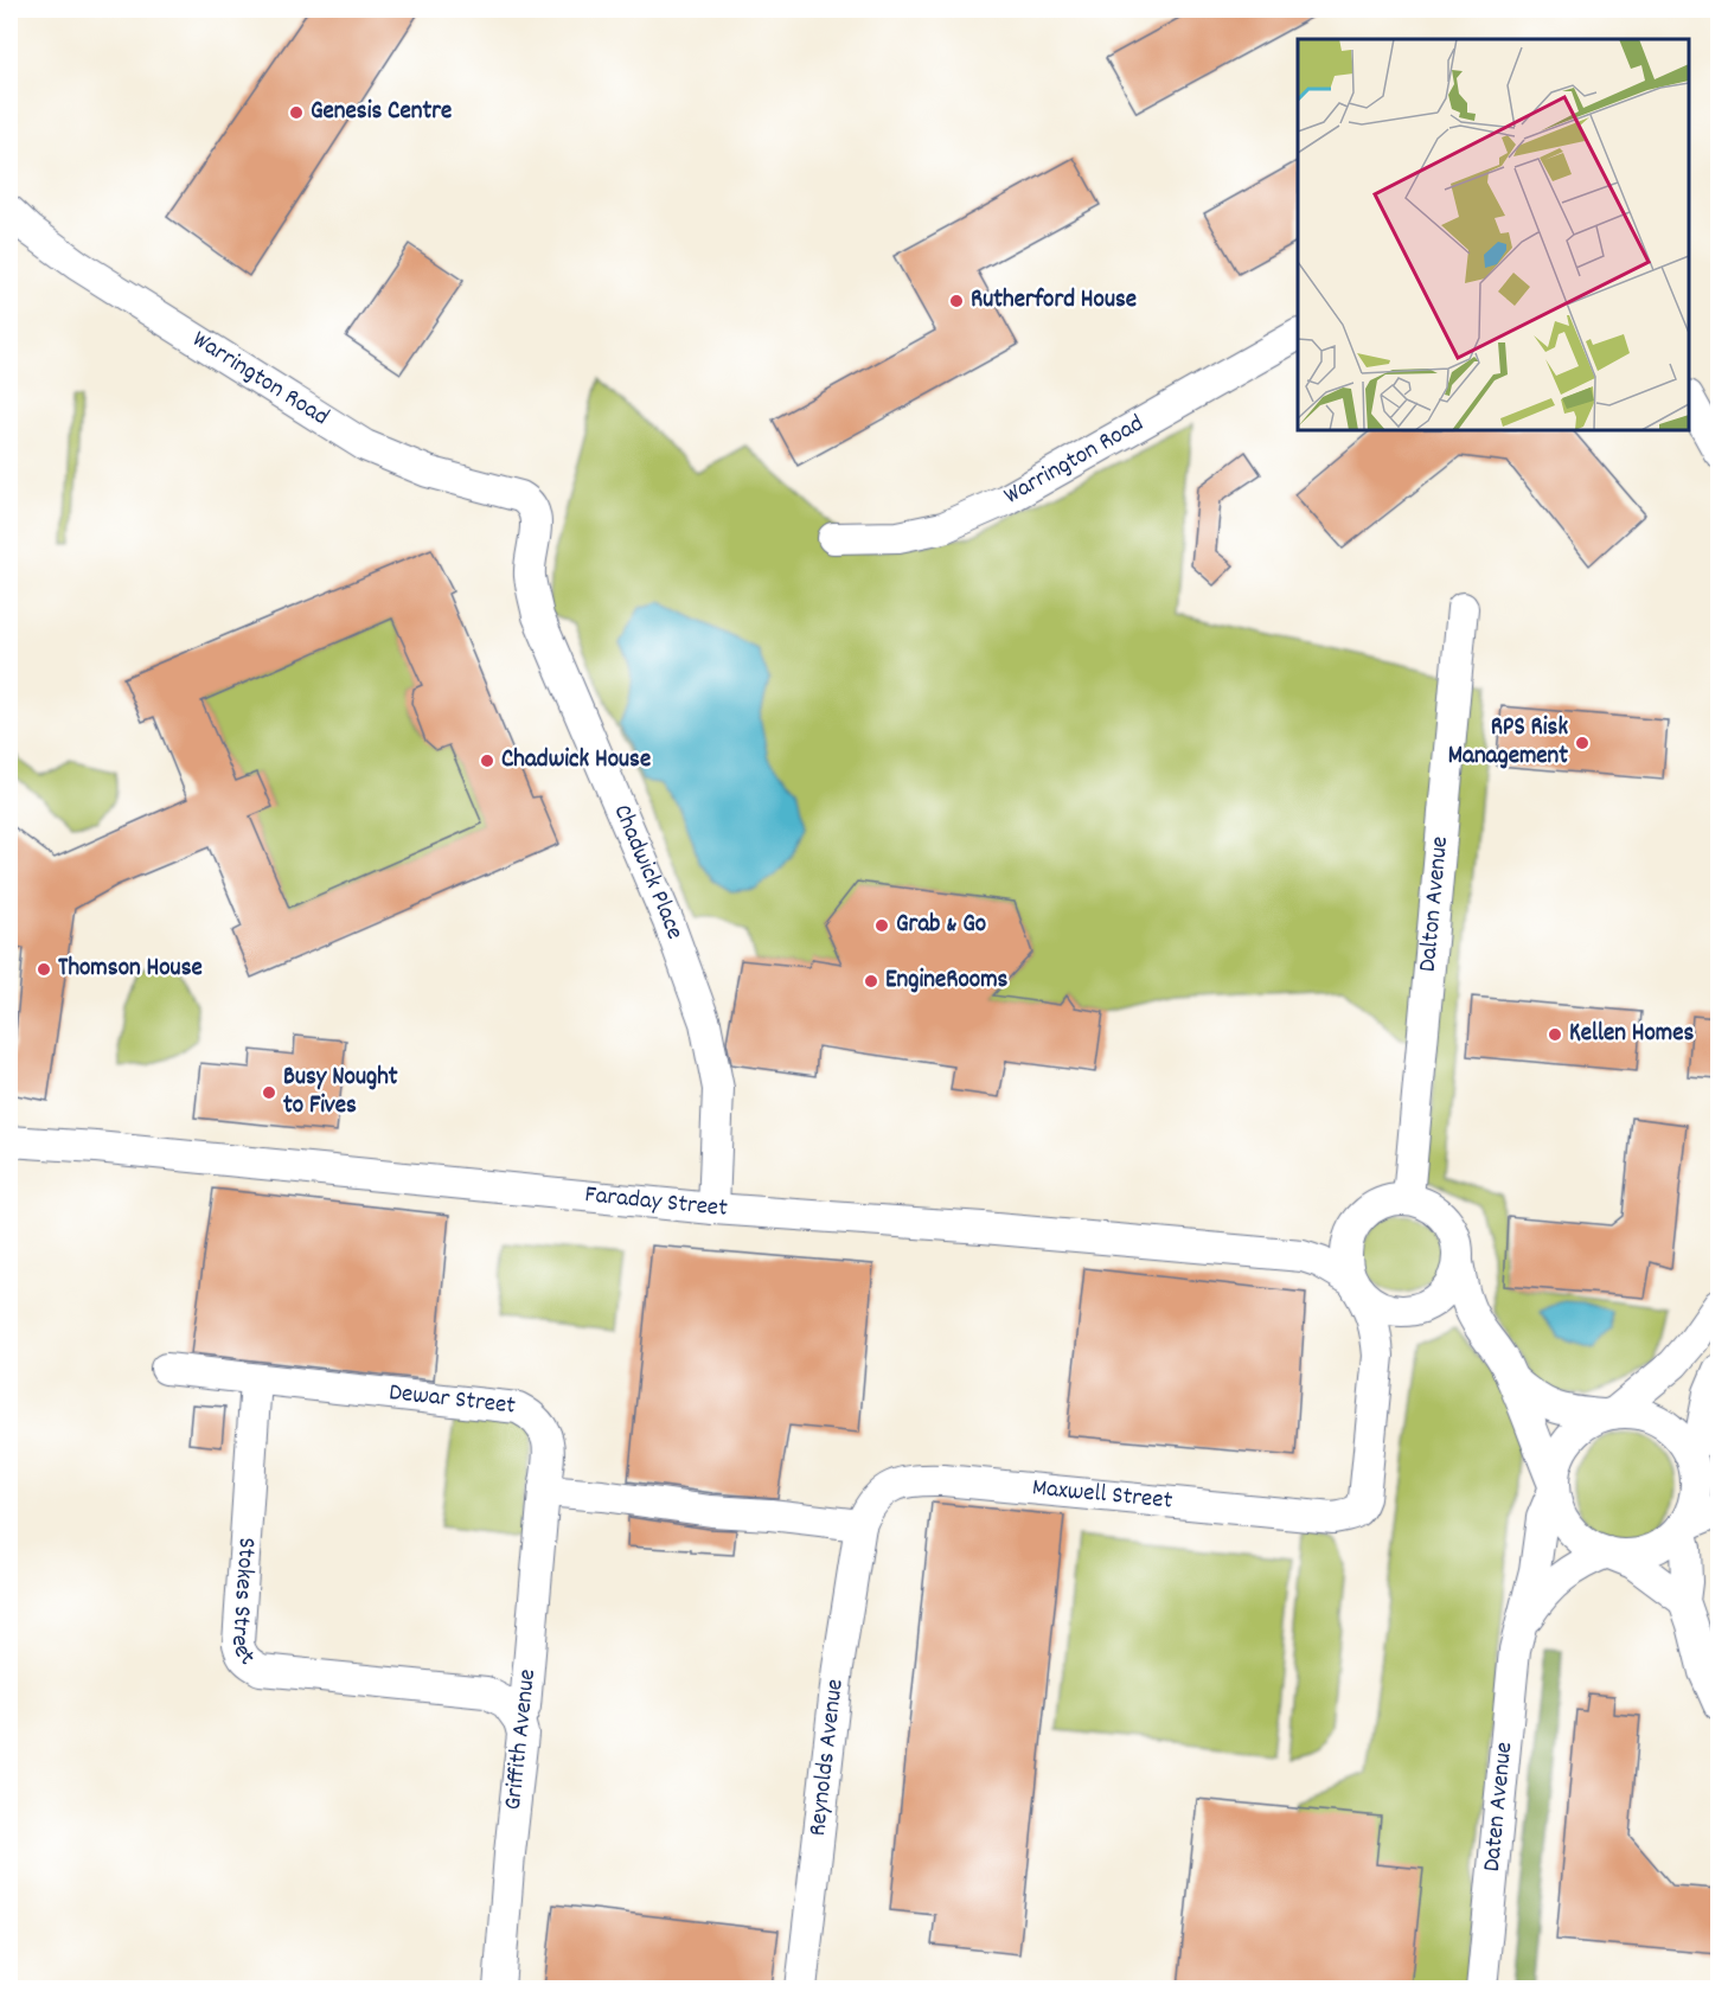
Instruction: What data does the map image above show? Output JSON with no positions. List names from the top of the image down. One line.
{"streets":{"street":["Warrington Road","Chadwick Place","Dalton Avenue","Faraday Street","Dewar Street","Maxwell Street","Stokes Street","Griffith Avenue","Reynolds Avenue","Daten Avenue"]},"crossings":[["Warrington Road","Chadwick Place"],["Chadwick Place","Faraday Street"],["Dalton Avenue","Faraday Street"],["Dalton Avenue","Maxwell Street"],["Faraday Street","Maxwell Street"],["Dewar Street","Stokes Street"],["Dewar Street","Griffith Avenue"],["Maxwell Street","Reynolds Avenue"],["Stokes Street","Griffith Avenue"]],"places":["Genesis Centre","Rutherford House","RPS Risk Management","Chadwick House","Grab & Go","Thomson House","EngineRooms","Kellen Homes","Busy Nought to Fives"]}
